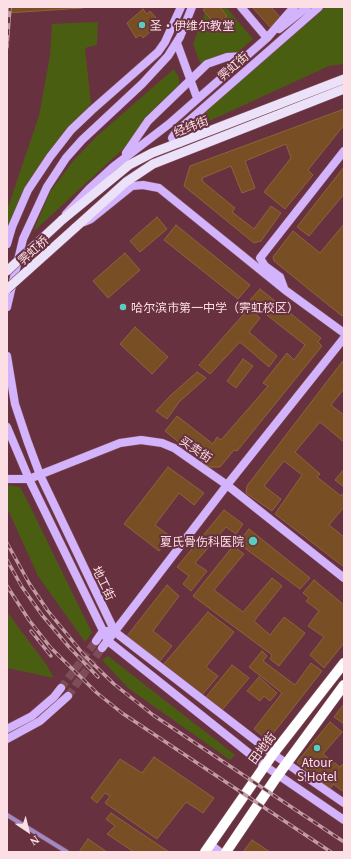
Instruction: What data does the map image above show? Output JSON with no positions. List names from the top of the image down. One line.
{"streets":{"highway":["田地街"],"main road":["霁虹街","经纬街","霁虹桥","买卖街","地工街"]},"crossings":[["霁虹街","经纬街"],["霁虹街","霁虹桥"],["经纬街","霁虹桥"],["买卖街","地工街"],["地工街","田地街"]],"places":["圣·伊维尔教堂","哈尔滨市第一中学（霁虹校区）","夏氏骨伤科医院","Atour S Hotel"],"north":"bottom right"}
